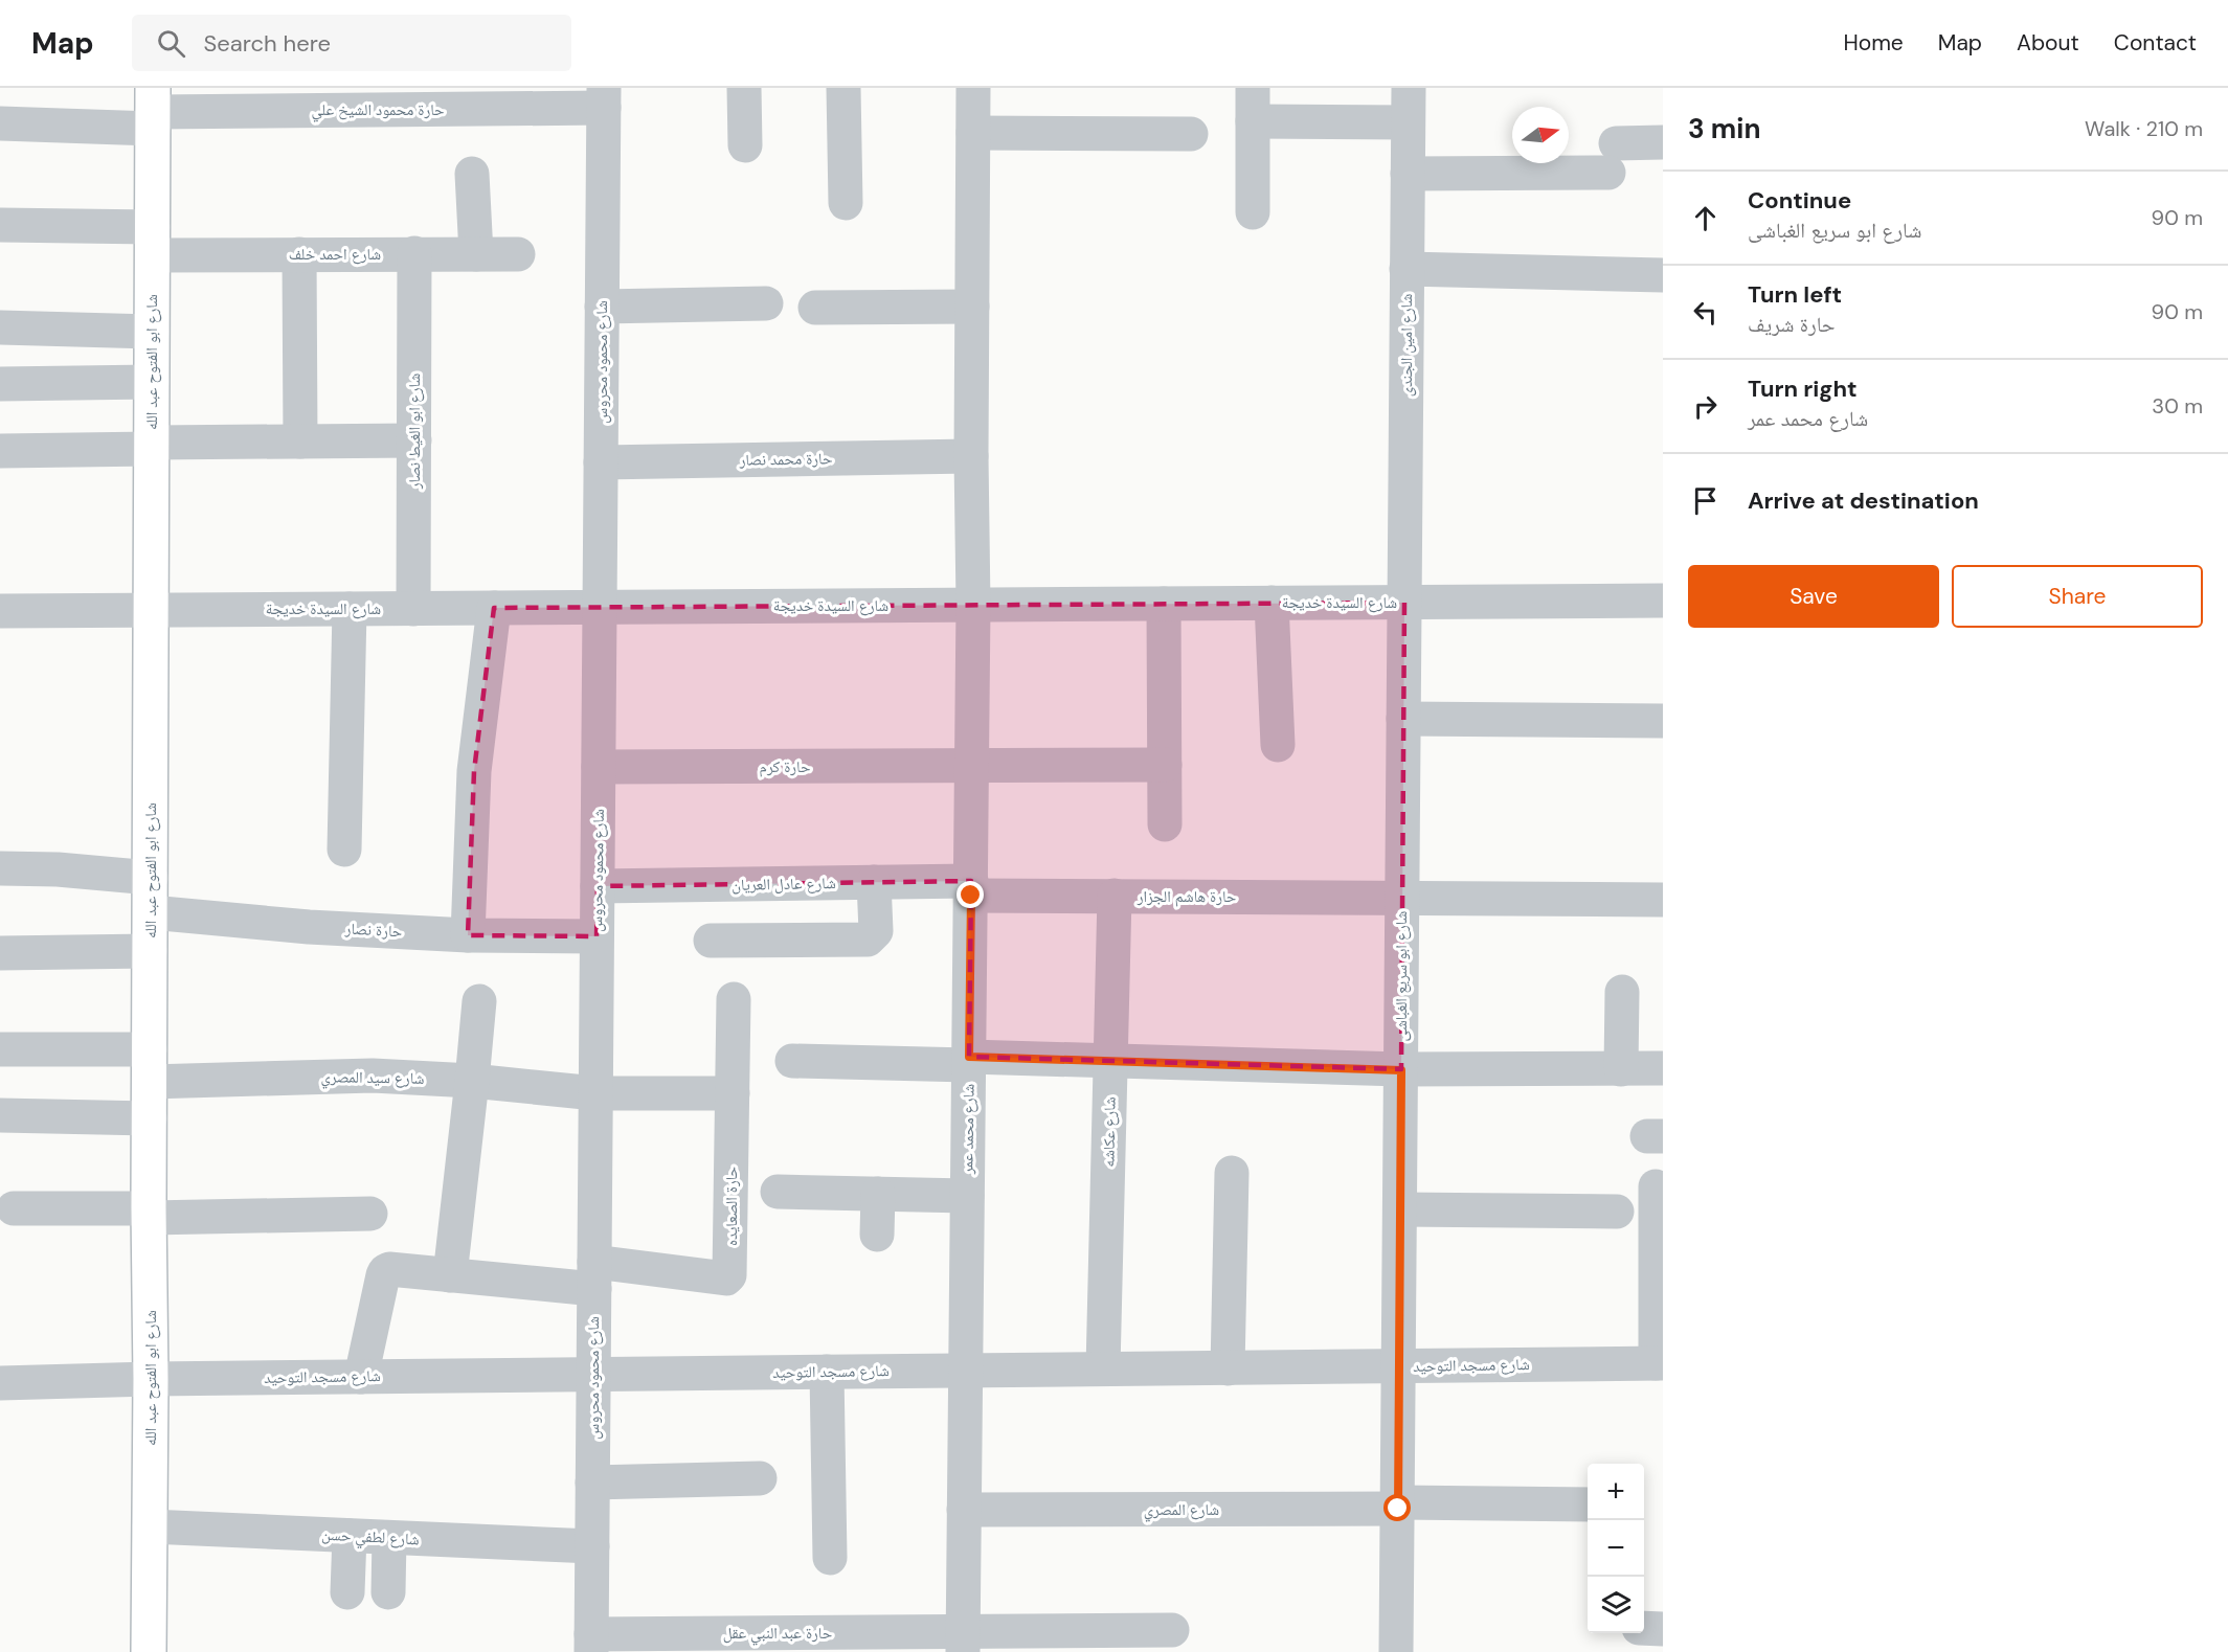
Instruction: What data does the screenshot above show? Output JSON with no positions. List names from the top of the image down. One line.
{"streets":{"street":["حارة محمود الشيخ علي","شارع احمد خلف","شارع امين الجندى","شارع ابو الفتوح عبد الله","شارع محمود محروس","شارع ابو الغيط نصار","حارة محمد نصار","شارع السيدة خديجة","حارة كرم","شارع عادل العريان","حارة هاشم الجزار","حارة نصار","شارع ابو سريع الغباشى","شارع سيد المصري","شارع محمد عمر","شارع عكاشه","حارة الصعايده","شارع مسجد التوحيد","شارع المصري","شارع لطفي حسن","حارة عبد النبي عقل"]},"crossings":[["حارة محمود الشيخ علي","شارع ابو الفتوح عبد الله"],["حارة محمود الشيخ علي","شارع محمود محروس"],["شارع احمد خلف","شارع ابو الفتوح عبد الله"],["شارع احمد خلف","شارع ابو الغيط نصار"],["شارع امين الجندى","شارع السيدة خديجة"],["شارع امين الجندى","شارع ابو سريع الغباشى"],["شارع ابو الفتوح عبد الله","شارع السيدة خديجة"],["شارع ابو الفتوح عبد الله","حارة نصار"],["شارع ابو الفتوح عبد الله","شارع سيد المصري"],["شارع ابو الفتوح عبد الله","شارع مسجد التوحيد"],["شارع ابو الفتوح عبد الله","شارع لطفي حسن"],["شارع محمود محروس","حارة محمد نصار"],["شارع محمود محروس","شارع السيدة خديجة"],["شارع محمود محروس","حارة كرم"],["شارع محمود محروس","شارع عادل العريان"],["شارع محمود محروس","حارة نصار"],["شارع محمود محروس","شارع سيد المصري"],["شارع محمود محروس","حارة الصعايده"],["شارع محمود محروس","شارع مسجد التوحيد"],["شارع محمود محروس","شارع لطفي حسن"],["شارع محمود محروس","حارة عبد النبي عقل"],["شارع ابو الغيط نصار","شارع السيدة خديجة"],["حارة محمد نصار","شارع محمد عمر"],["شارع السيدة خديجة","شارع ابو سريع الغباشى"],["شارع السيدة خديجة","شارع محمد عمر"],["حارة كرم","شارع محمد عمر"],["شارع عادل العريان","حارة هاشم الجزار"],["شارع عادل العريان","شارع محمد عمر"],["حارة هاشم الجزار","شارع ابو سريع الغباشى"],["حارة هاشم الجزار","شارع محمد عمر"],["حارة هاشم الجزار","شارع عكاشه"],["شارع ابو سريع الغباشى","شارع مسجد التوحيد"],["شارع ابو سريع الغباشى","شارع المصري"],["شارع سيد المصري","حارة الصعايده"],["شارع محمد عمر","شارع مسجد التوحيد"],["شارع محمد عمر","شارع المصري"],["شارع محمد عمر","حارة عبد النبي عقل"],["شارع عكاشه","شارع مسجد التوحيد"]],"north":"right","page":{"header":"Map","search":"Search here","nav":["Home","Map","About","Contact"],"heading":["3 min","Walk · 210 m"],"list":[["Continue","شارع ابو سريع الغباشى","90 m"],["Turn left","حارة شريف","90 m"],["Turn right","شارع محمد عمر","30 m"],"Arrive at destination"],"buttons":["Save","Share"],"map_buttons":["+","−"]}}
